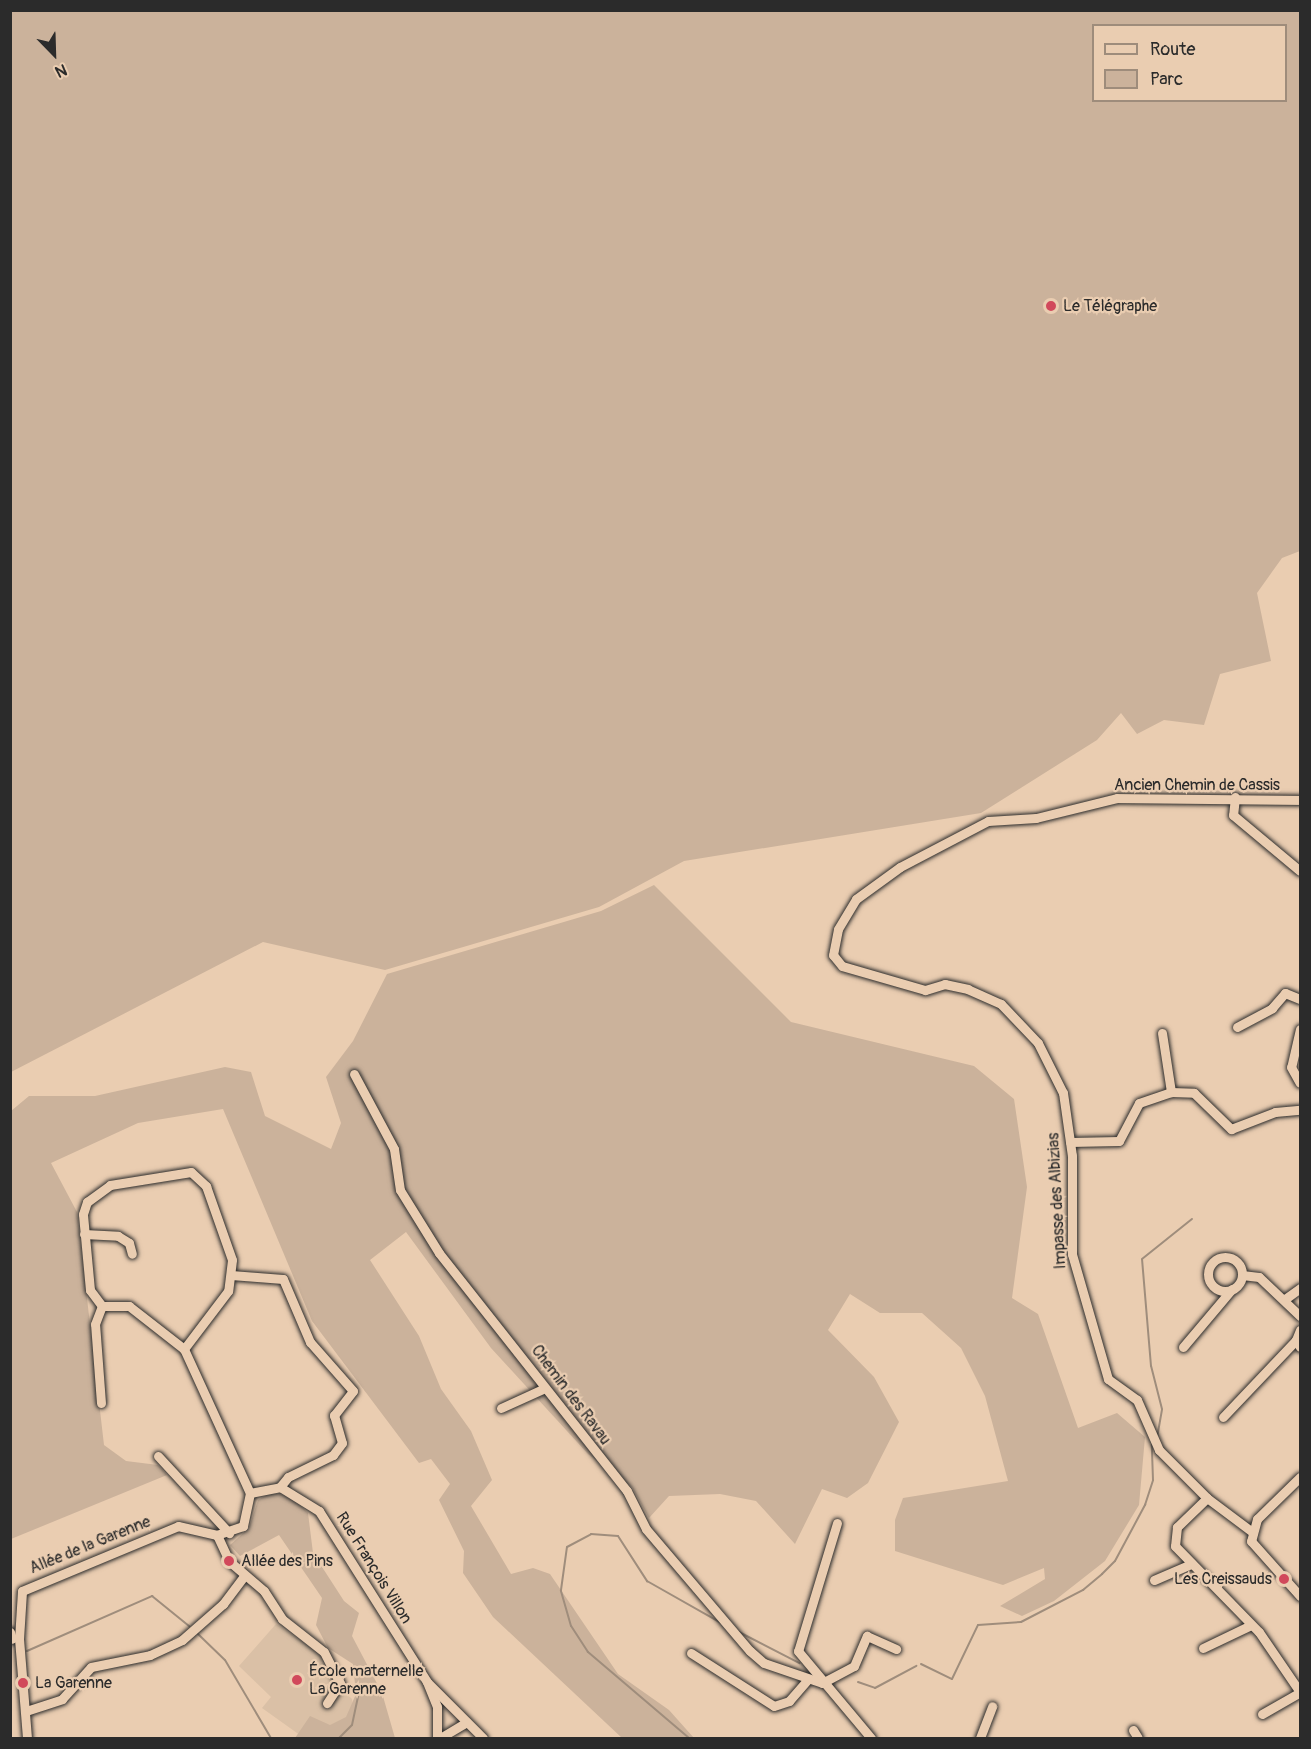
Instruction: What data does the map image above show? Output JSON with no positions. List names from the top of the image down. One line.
{"streets":{"street":["Ancien Chemin de Cassis","Impasse des Albizias","Chemin des Ravau","Allée de la Garenne","Rue François Villon"]},"crossings":[["Ancien Chemin de Cassis","Impasse des Albizias"]],"places":["Le Télégraphe","Allée des Pins","Les Creissauds","École maternelle La Garenne","La Garenne"],"legend":["Route","Parc"],"north":"bottom right"}
